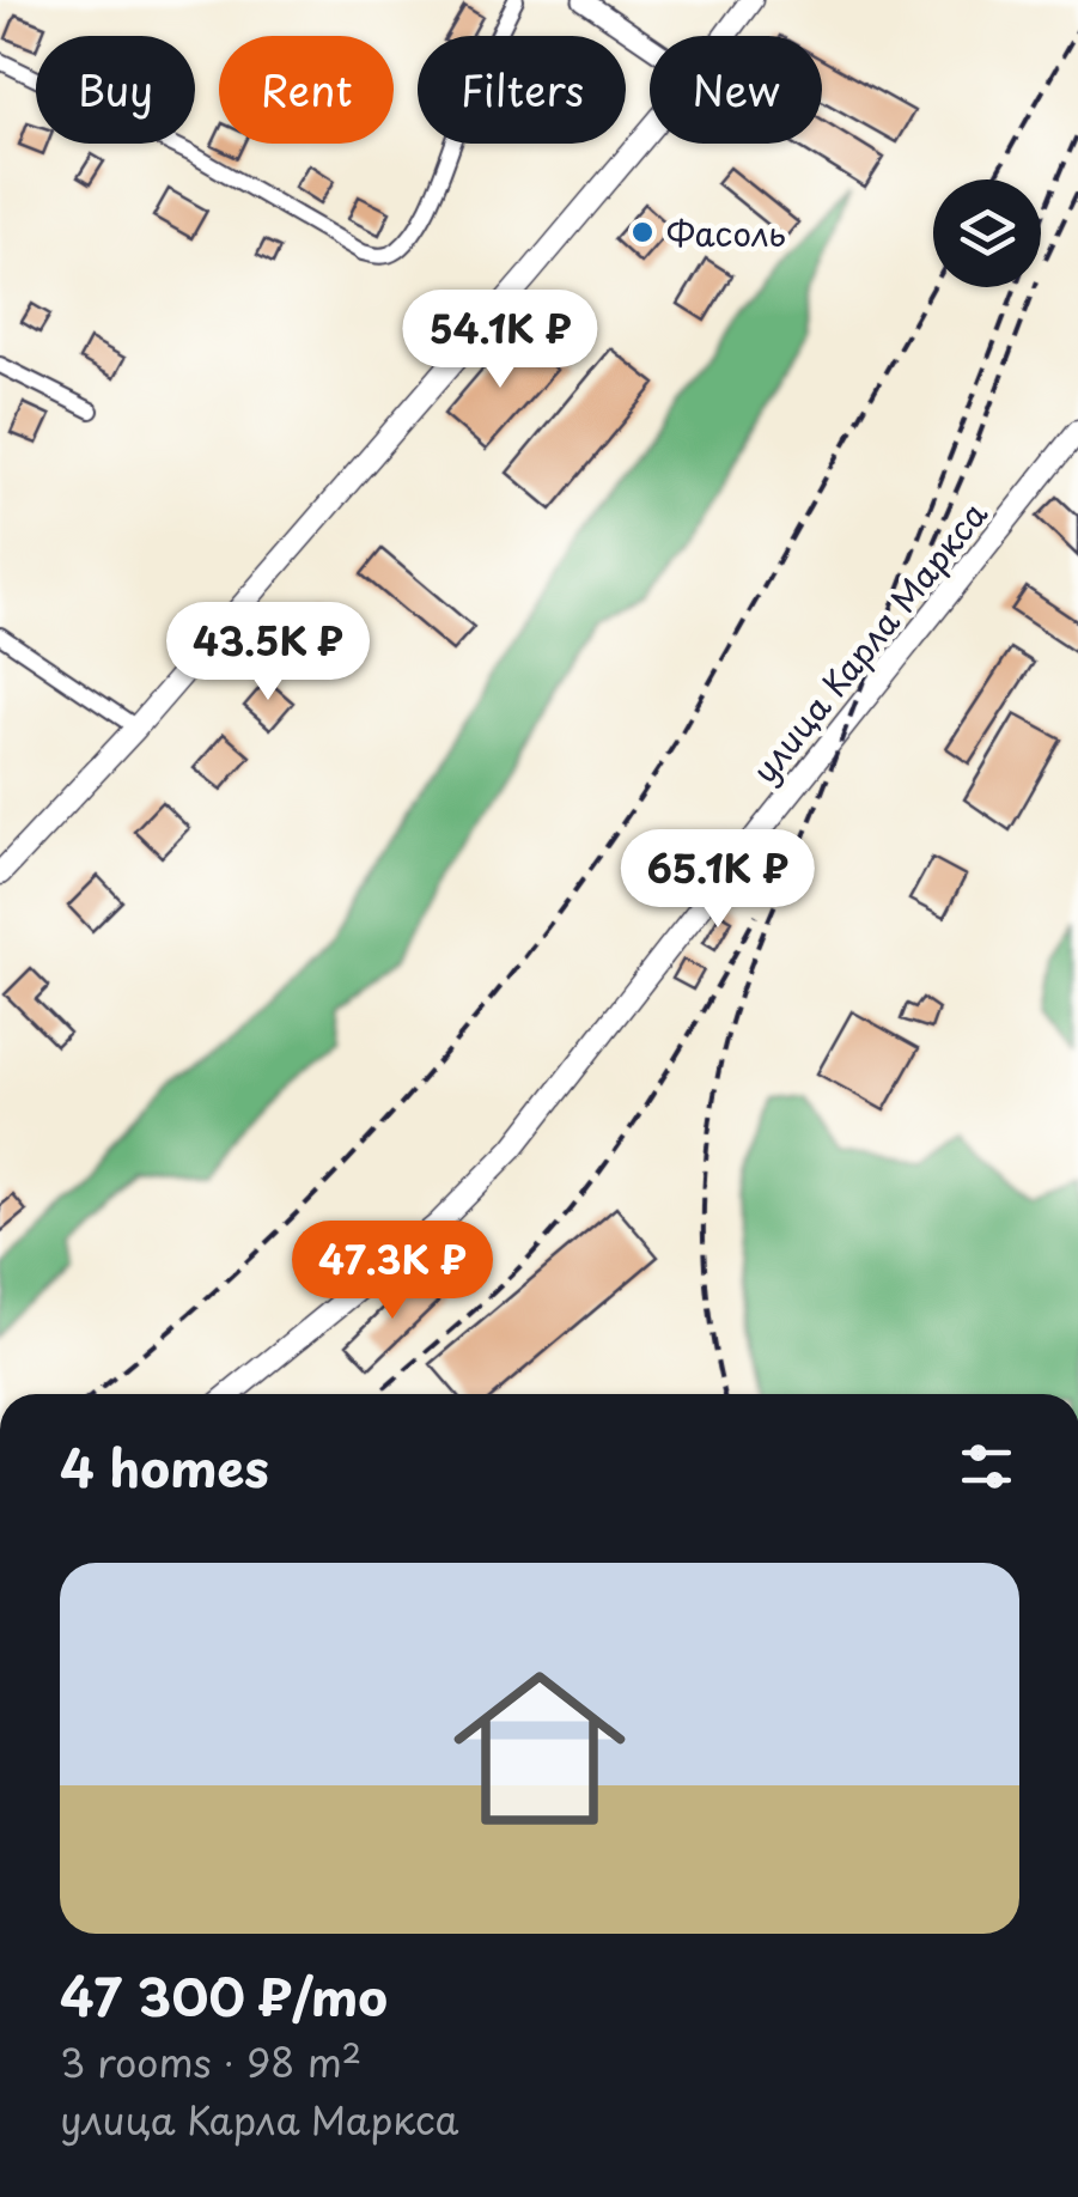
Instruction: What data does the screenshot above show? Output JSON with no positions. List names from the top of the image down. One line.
{"streets":{"main road":["улица Карла Маркса"]},"places":["Фасоль"],"page":{"chip":["Buy","Rent","Filters","New"],"price":["54.1K ₽","43.5K ₽","65.1K ₽","47.3K ₽"],"heading":"4 homes","list":[{"name":"47 300 ₽/mo","note":"3 rooms · 98 m² · улица Карла Маркса"}]}}
